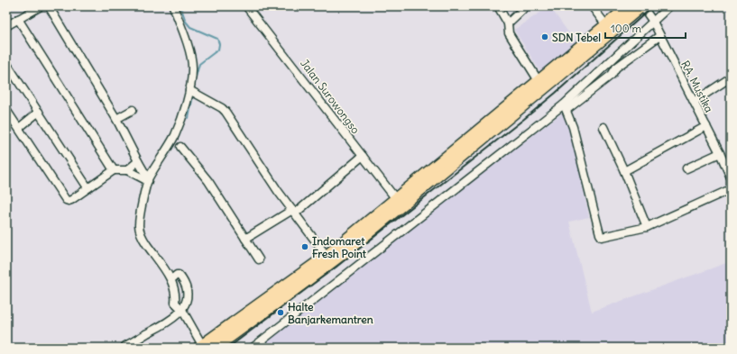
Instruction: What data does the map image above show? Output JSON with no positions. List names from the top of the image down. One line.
{"streets":{"street":["RA. Mustika","Jalan Surowongso"]},"places":["SDN Tebel","Indomaret Fresh Point","Halte Banjarkemantren"],"scale_bar":"100 m"}
